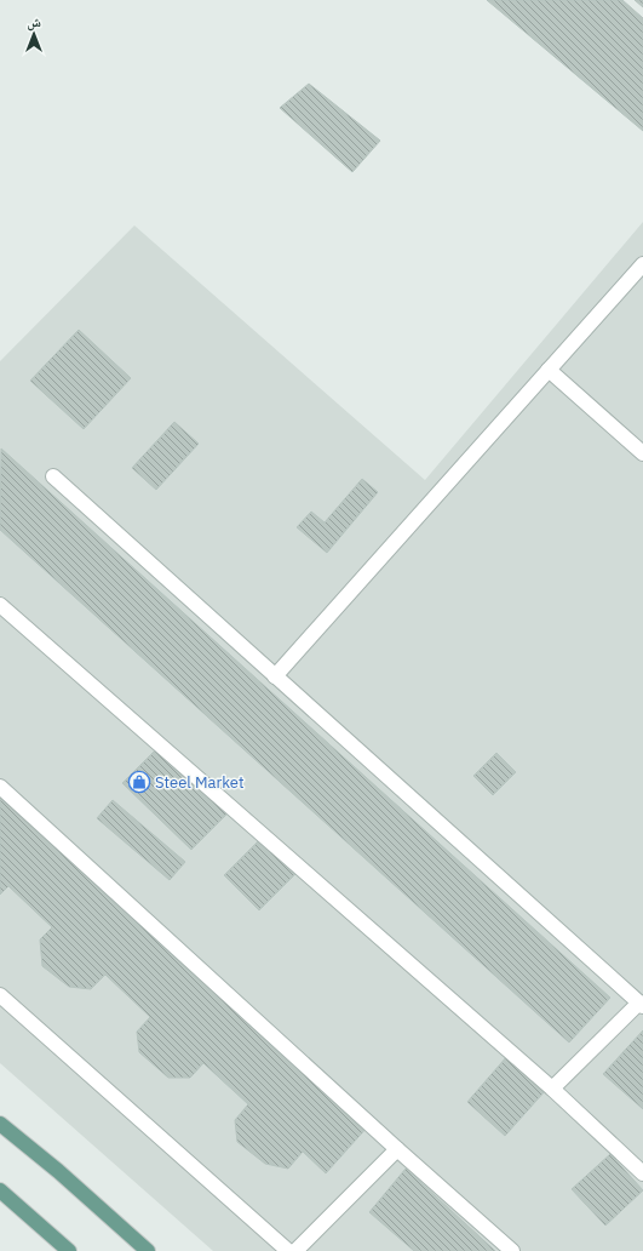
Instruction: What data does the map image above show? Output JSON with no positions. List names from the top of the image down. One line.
{"places":{"shop":["Steel Market"]},"north":"top"}
